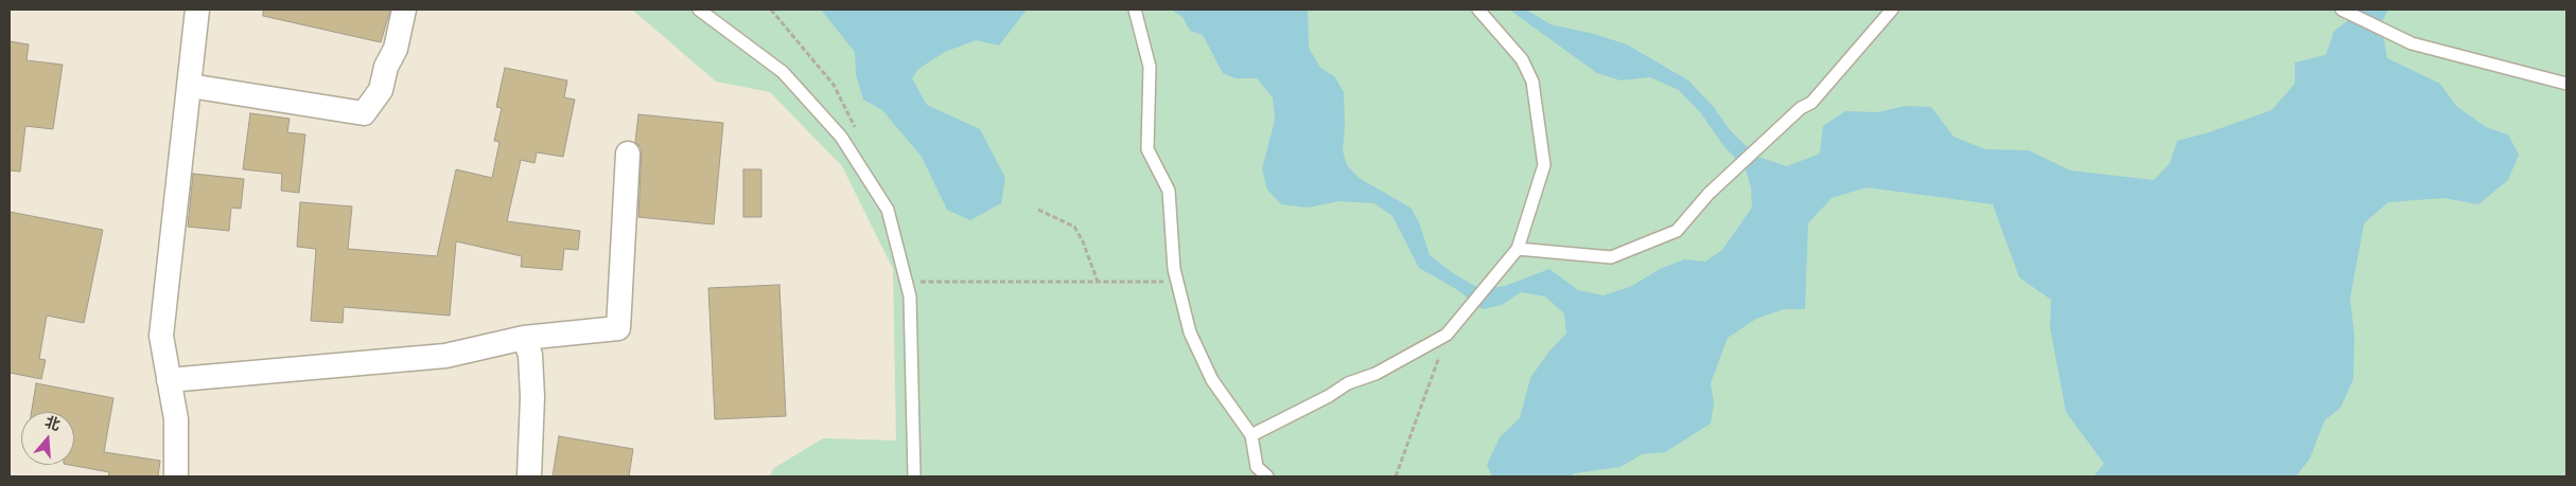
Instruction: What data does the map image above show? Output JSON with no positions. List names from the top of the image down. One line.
{"north":"top"}
